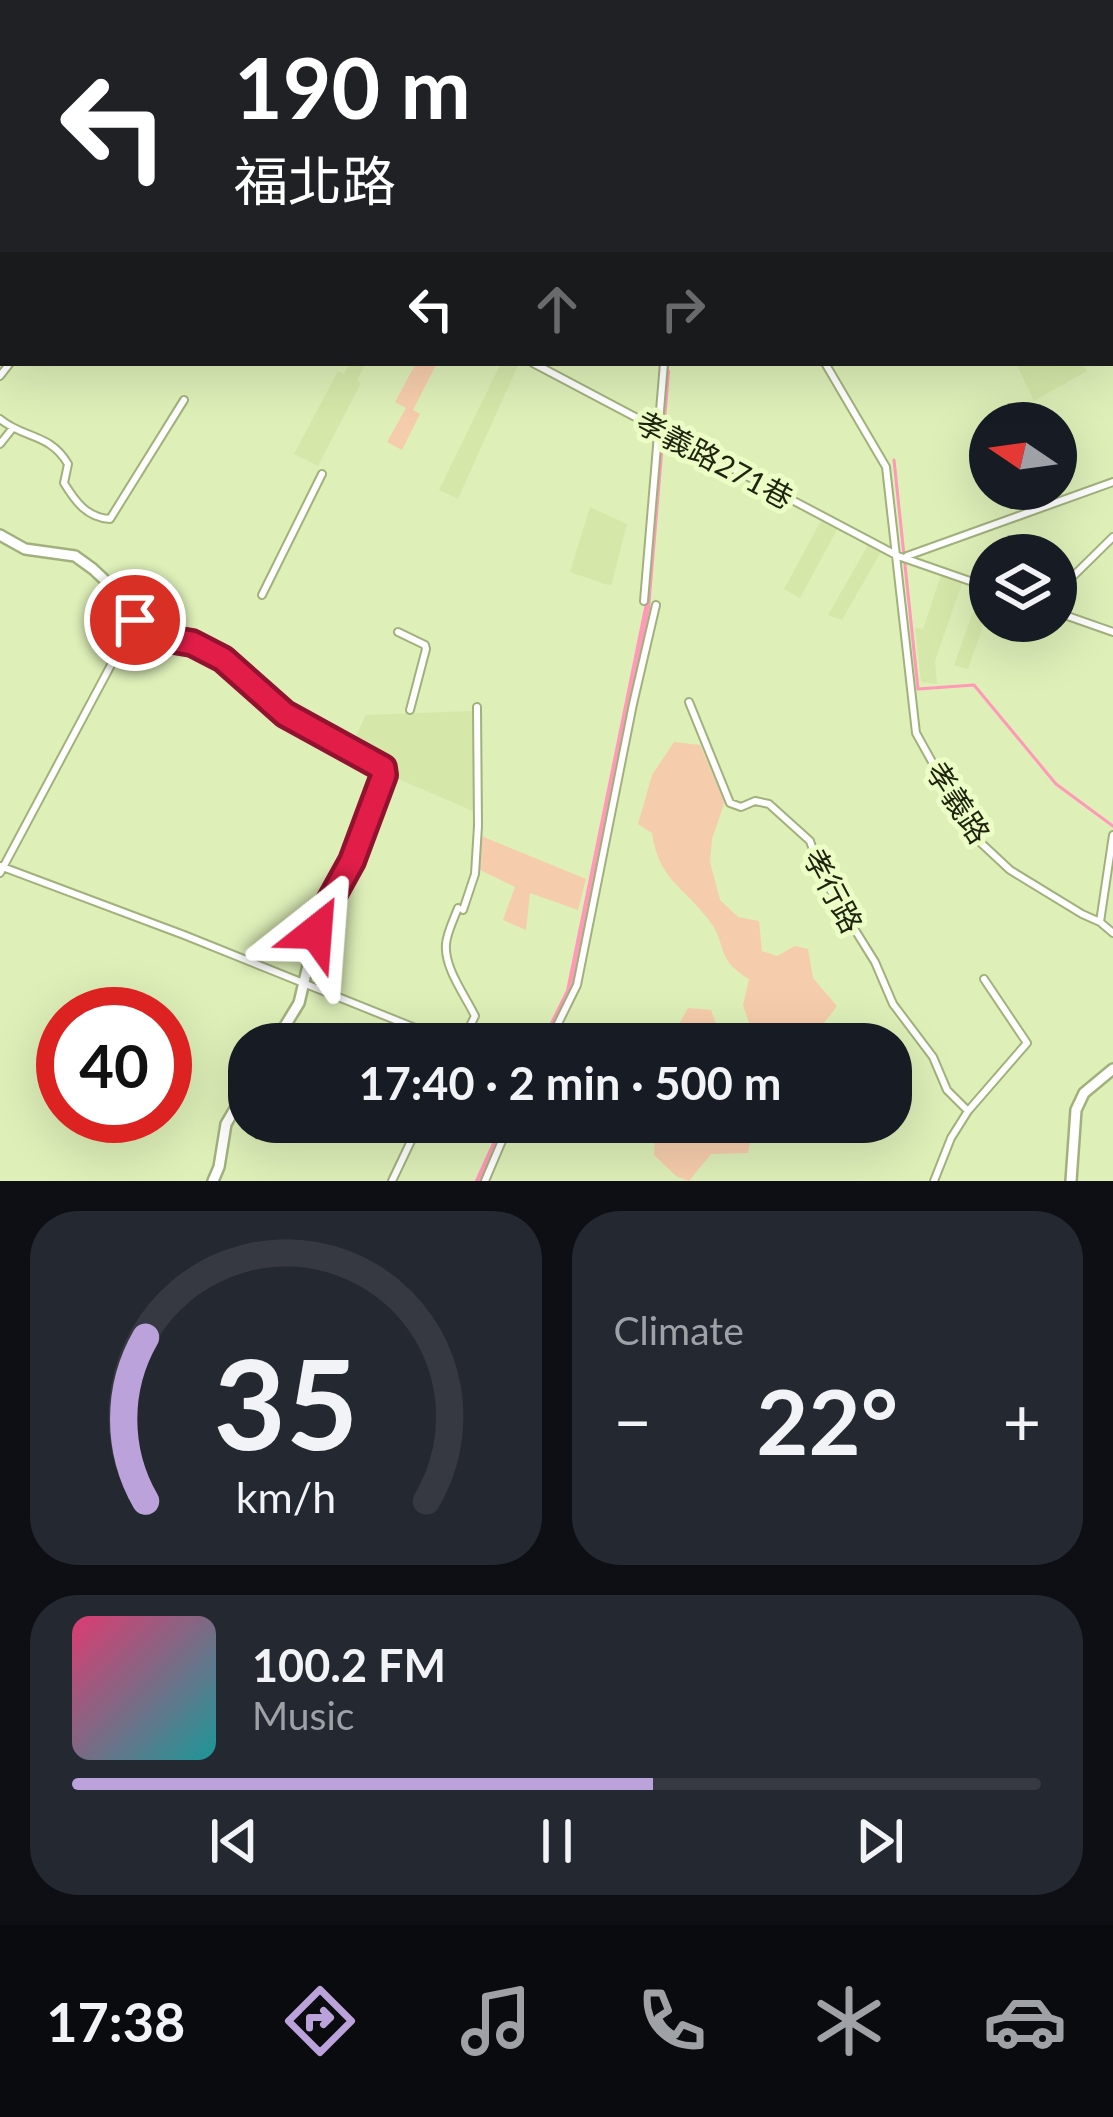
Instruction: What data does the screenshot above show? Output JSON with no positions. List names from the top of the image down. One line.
{"streets":{"street":["孝義路271巷","孝義路","孝行路"]},"crossings":[["孝義路271巷","孝義路"]],"north":"left","page":{"turn":["190 m","福北路"],"limit":"40","trip":"17:40 · 2 min · 500 m","tile":"Climate","heat":["−","22°","+"],"song":["100.2 FM","Music"],"tabs":"17:38","gauge":["35","km/h"]}}
